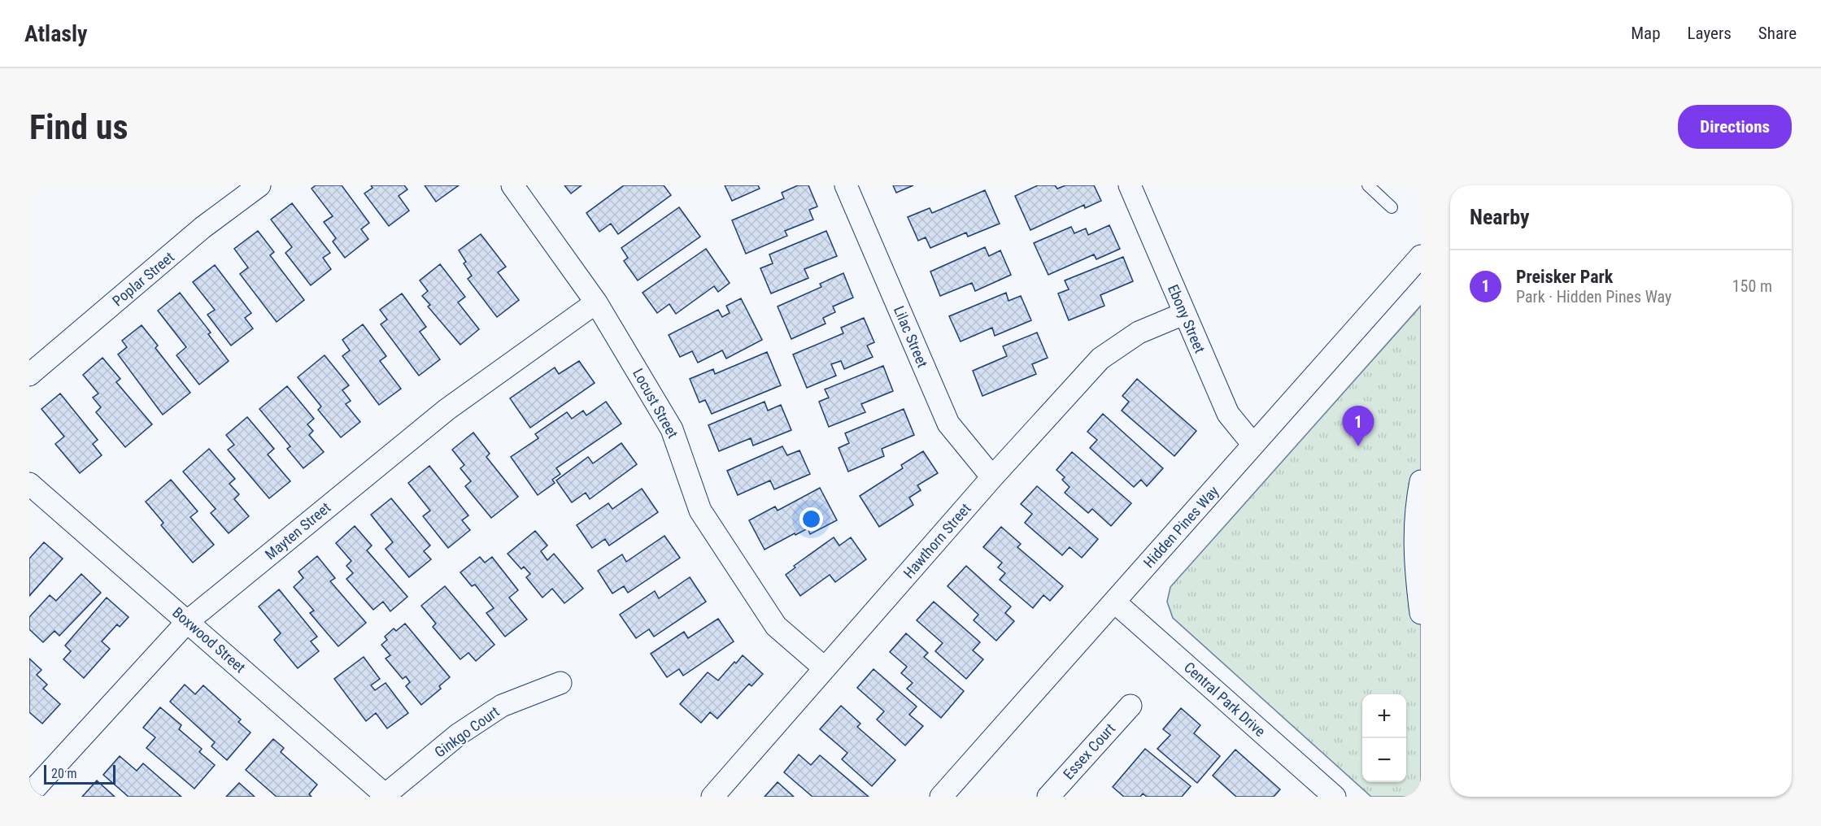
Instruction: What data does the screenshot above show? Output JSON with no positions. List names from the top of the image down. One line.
{"streets":{"street":["Poplar Street","Ebony Street","Lilac Street","Locust Street","Hidden Pines Way","Mayten Street","Hawthorn Street","Boxwood Street","Central Park Drive","Ginkgo Court","Essex Court"]},"crossings":[["Ebony Street","Hidden Pines Way"],["Ebony Street","Hawthorn Street"],["Lilac Street","Hawthorn Street"],["Locust Street","Mayten Street"],["Locust Street","Hawthorn Street"],["Hidden Pines Way","Central Park Drive"],["Mayten Street","Boxwood Street"],["Boxwood Street","Ginkgo Court"]],"scale_bar":"20 m","page":{"header":"Atlasly","nav":["Map","Layers","Share"],"buttons":"Directions","title":"Find us","heading":"Nearby","list":[{"mark":"1","name":"Preisker Park","note":"Park · Hidden Pines Way","value":"150 m"}],"pins":"1","map_buttons":["+","−"],"scale":"20 m"}}
